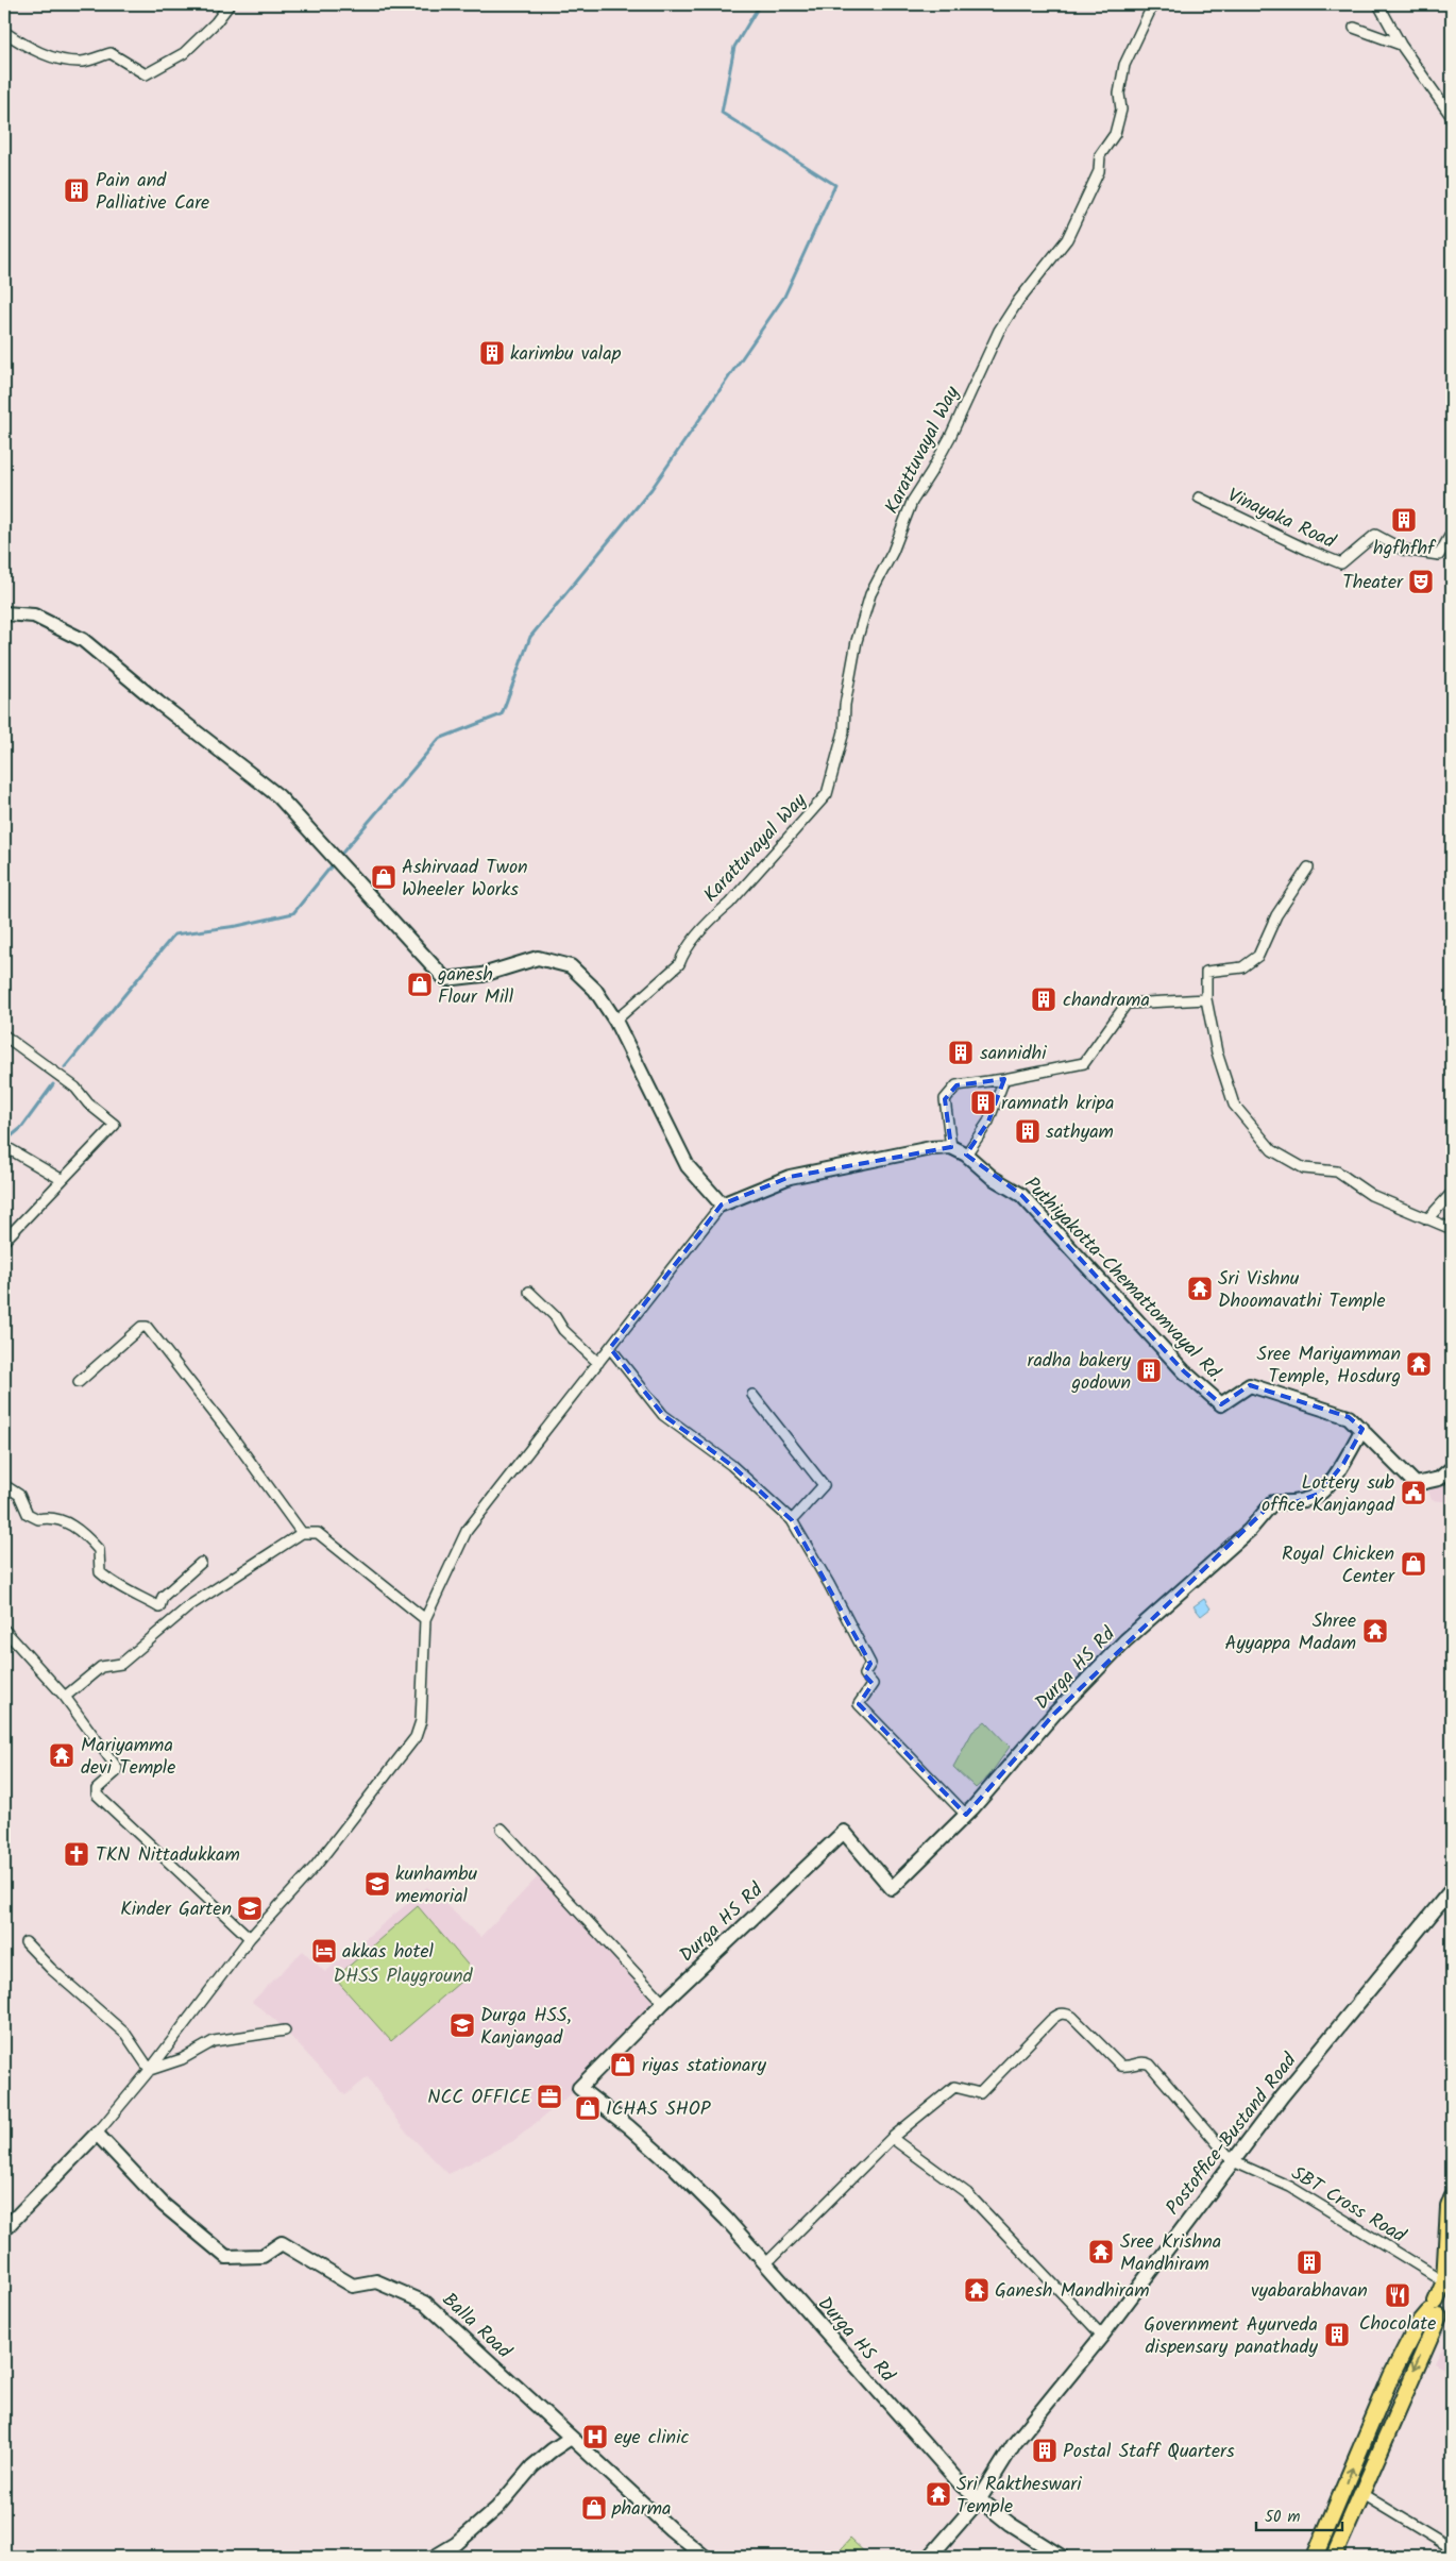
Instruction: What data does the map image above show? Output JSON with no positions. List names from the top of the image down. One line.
{"streets":{"street":["Karattuvayal Way","Vinayaka Road","Puthiyakotta-Chemattomvayal Rd.","Durga HS Rd","Postoffice-Bustand Road","SBT Cross Road","Balla Road"]},"crossings":[["Puthiyakotta-Chemattomvayal Rd.","Durga HS Rd"],["Durga HS Rd","Postoffice-Bustand Road"],["Postoffice-Bustand Road","SBT Cross Road"]],"parks":["DHSS Playground"],"places":{"building":["Pain and Palliative Care","karimbu valap","hgfhfhf","chandrama","sannidhi","ramnath kripa","sathyam","radha bakery godown","vyabarabhavan","Government Ayurveda dispensary panathady","Postal Staff Quarters"],"theatre":["Theater"],"shop":["Ashirvaad Twon Wheeler Works","ganesh Flour Mill","Royal Chicken Center","riyas stationary","ICHAS SHOP","pharma"],"temple":["Sri Vishnu Dhoomavathi Temple","Sree Mariyamman Temple, Hosdurg","Shree Ayyappa Madam","Mariyamma devi Temple","Sree Krishna Mandhiram","Ganesh Mandhiram","Sri Raktheswari Temple"],"public building":["Lottery sub office Kanjangad"],"church":["TKN Nittadukkam"],"school or university":["kunhambu memorial","Kinder Garten","Durga HSS, Kanjangad"],"hotel":["akkas hotel"],"office":["NCC OFFICE"],"restaurant":["Chocolate"],"hospital":["eye clinic"]},"scale_bar":"50 m"}
